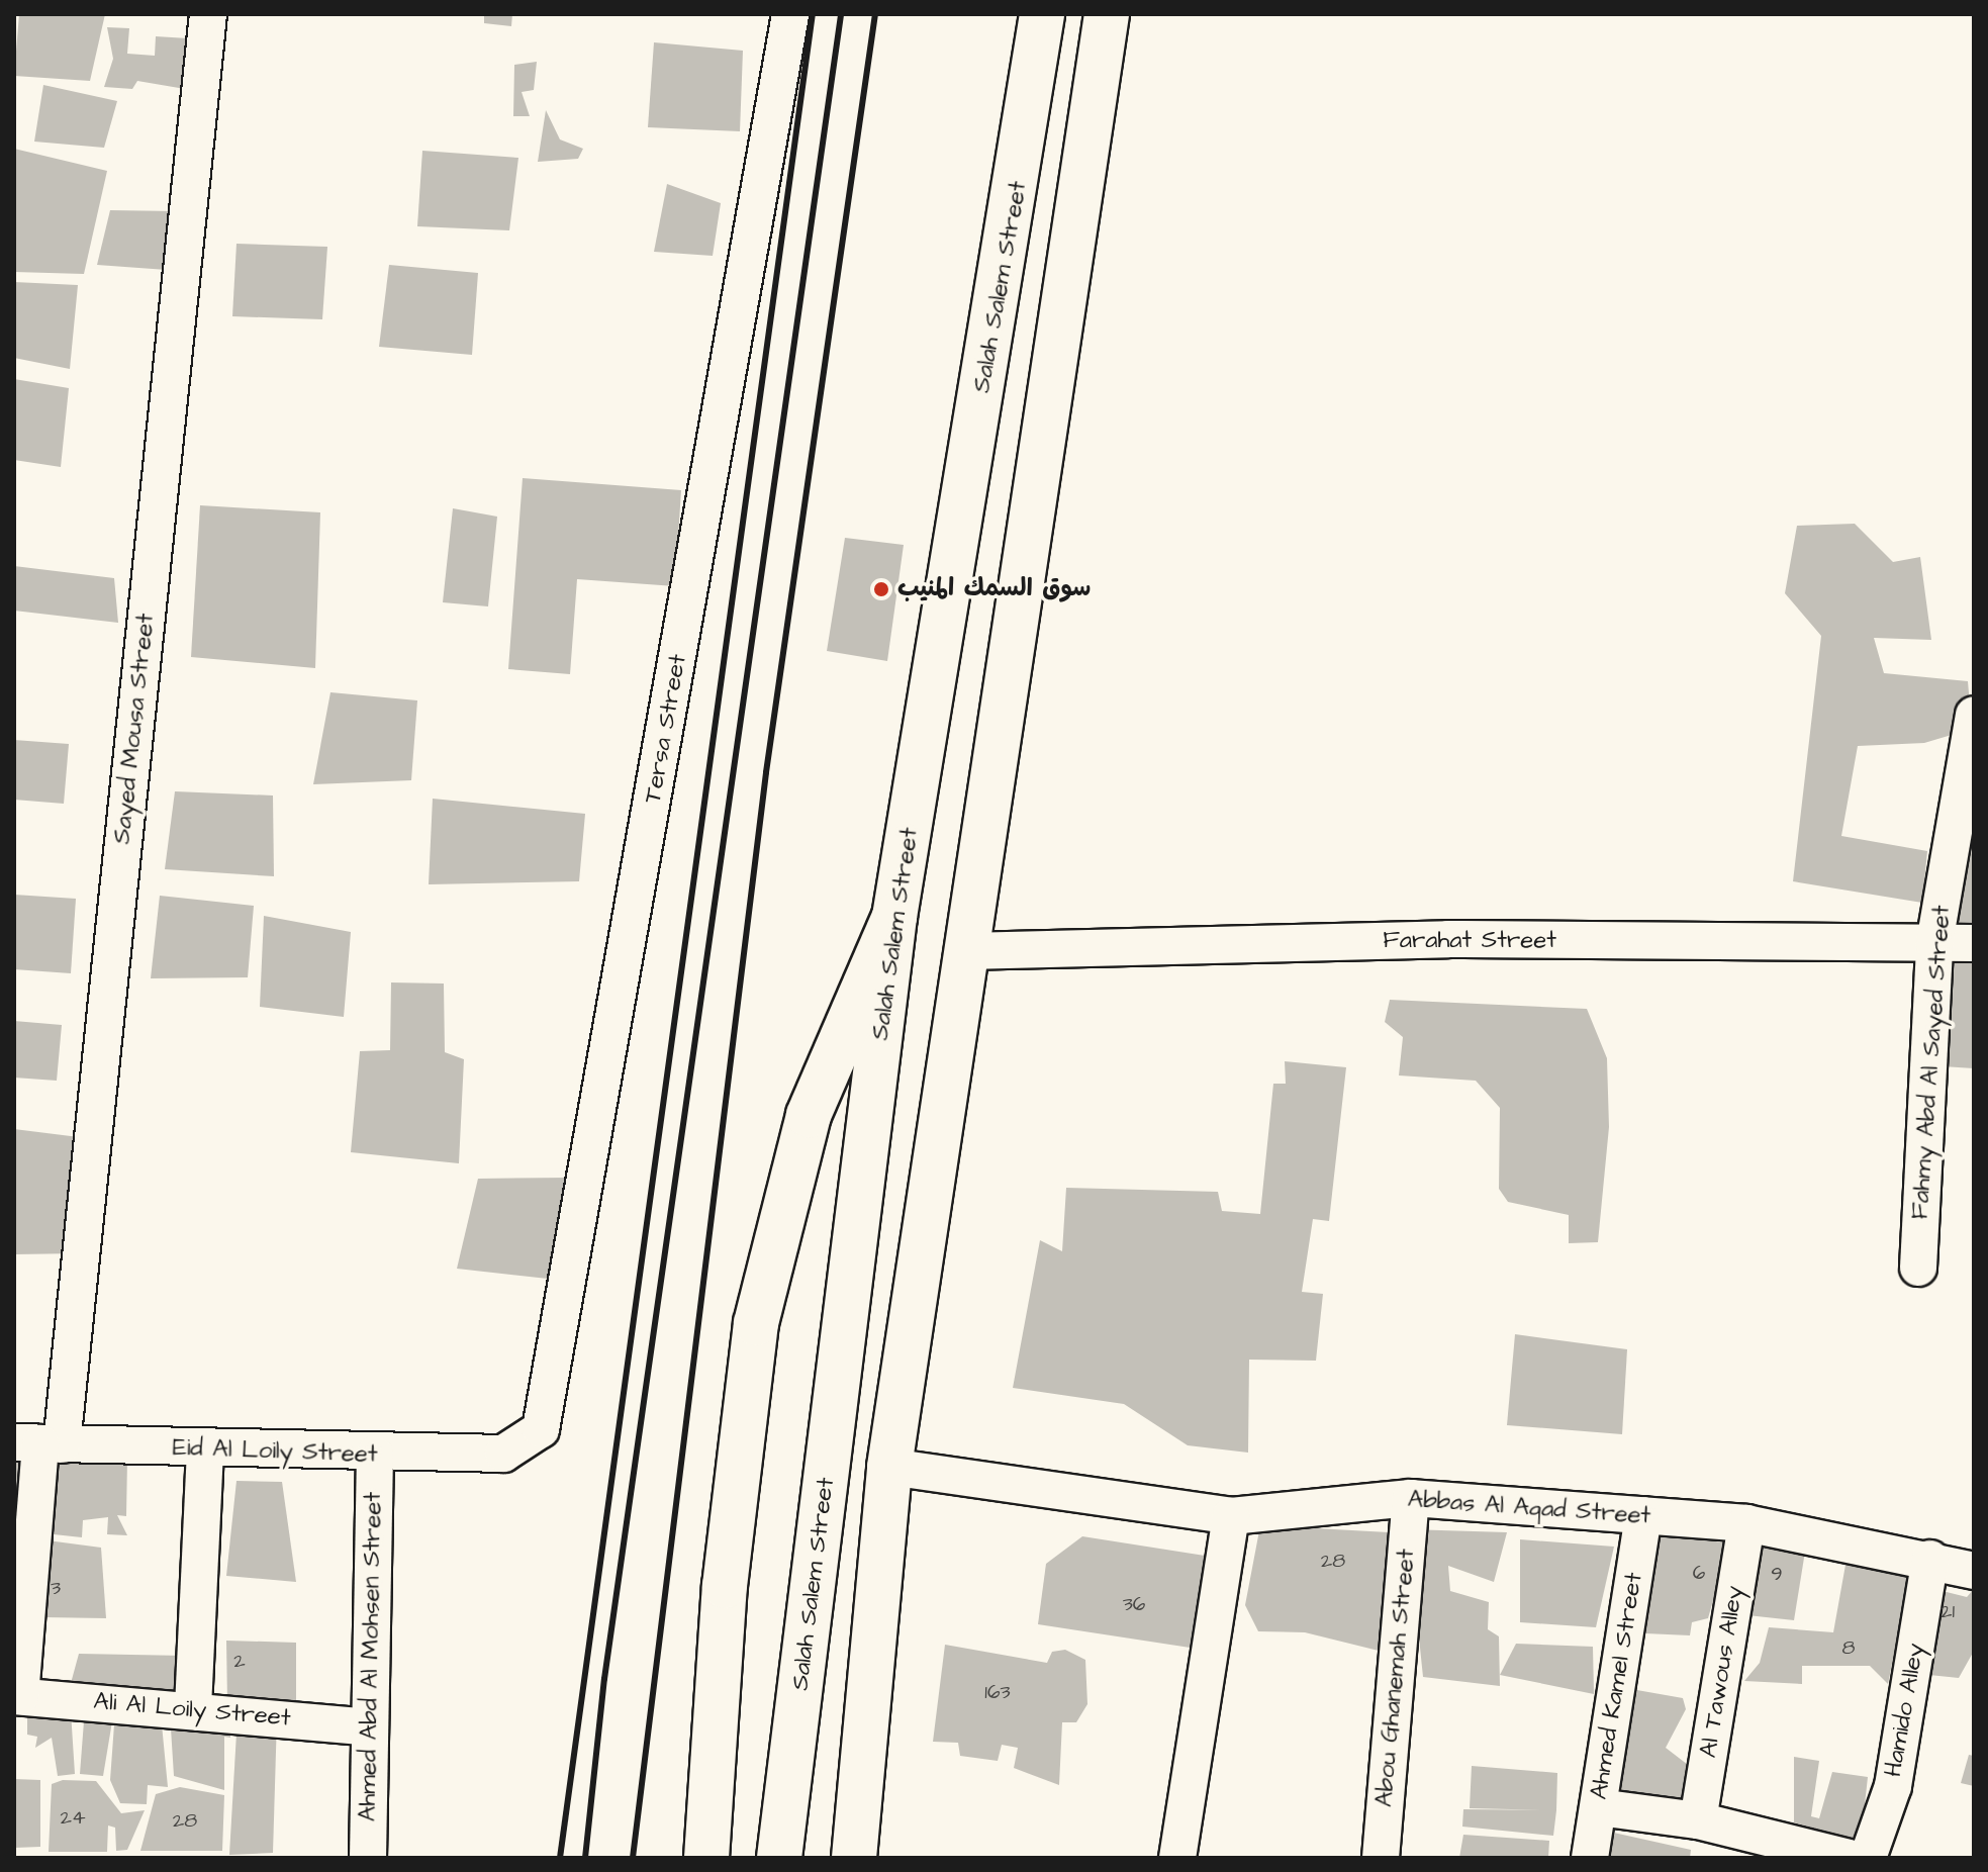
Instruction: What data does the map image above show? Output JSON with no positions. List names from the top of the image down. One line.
{"streets":{"highway":["Salah Salem Street"],"street":["Sayed Mousa Street","Tersa Street","Farahat Street","Fahmy Abd Al Sayed Street","Eid Al Loily Street","Abbas Al Aqad Street","Ahmed Abd Al Mohsen Street","Al Tawous Alley","Abou Ghanemah Street","Ahmed Kamel Street","Ali Al Loily Street","Hamido Alley"]},"crossings":[["Sayed Mousa Street","Eid Al Loily Street"],["Sayed Mousa Street","Ali Al Loily Street"],["Tersa Street","Eid Al Loily Street"],["Farahat Street","Fahmy Abd Al Sayed Street"],["Eid Al Loily Street","Ahmed Abd Al Mohsen Street"],["Abbas Al Aqad Street","Al Tawous Alley"],["Abbas Al Aqad Street","Abou Ghanemah Street"],["Abbas Al Aqad Street","Ahmed Kamel Street"],["Abbas Al Aqad Street","Hamido Alley"],["Ahmed Abd Al Mohsen Street","Ali Al Loily Street"]],"places":["سوق السمك المنيب"],"house_numbers":["28","6","9","3","36","21","8","2","163","24","28"]}
